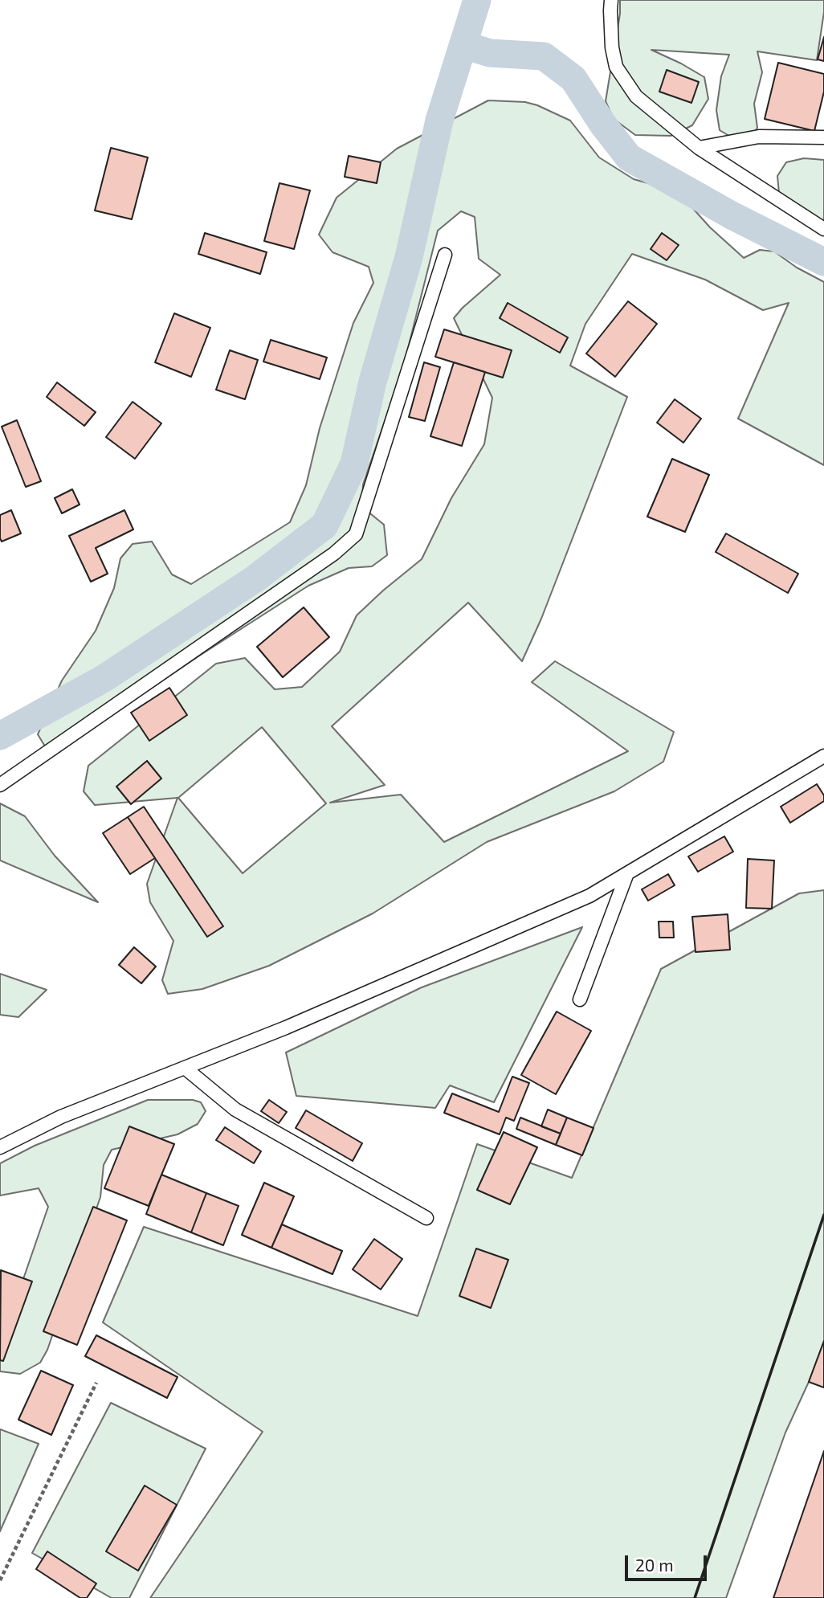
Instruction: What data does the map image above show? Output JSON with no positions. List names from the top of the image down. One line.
{"scale_bar":"20 m"}
